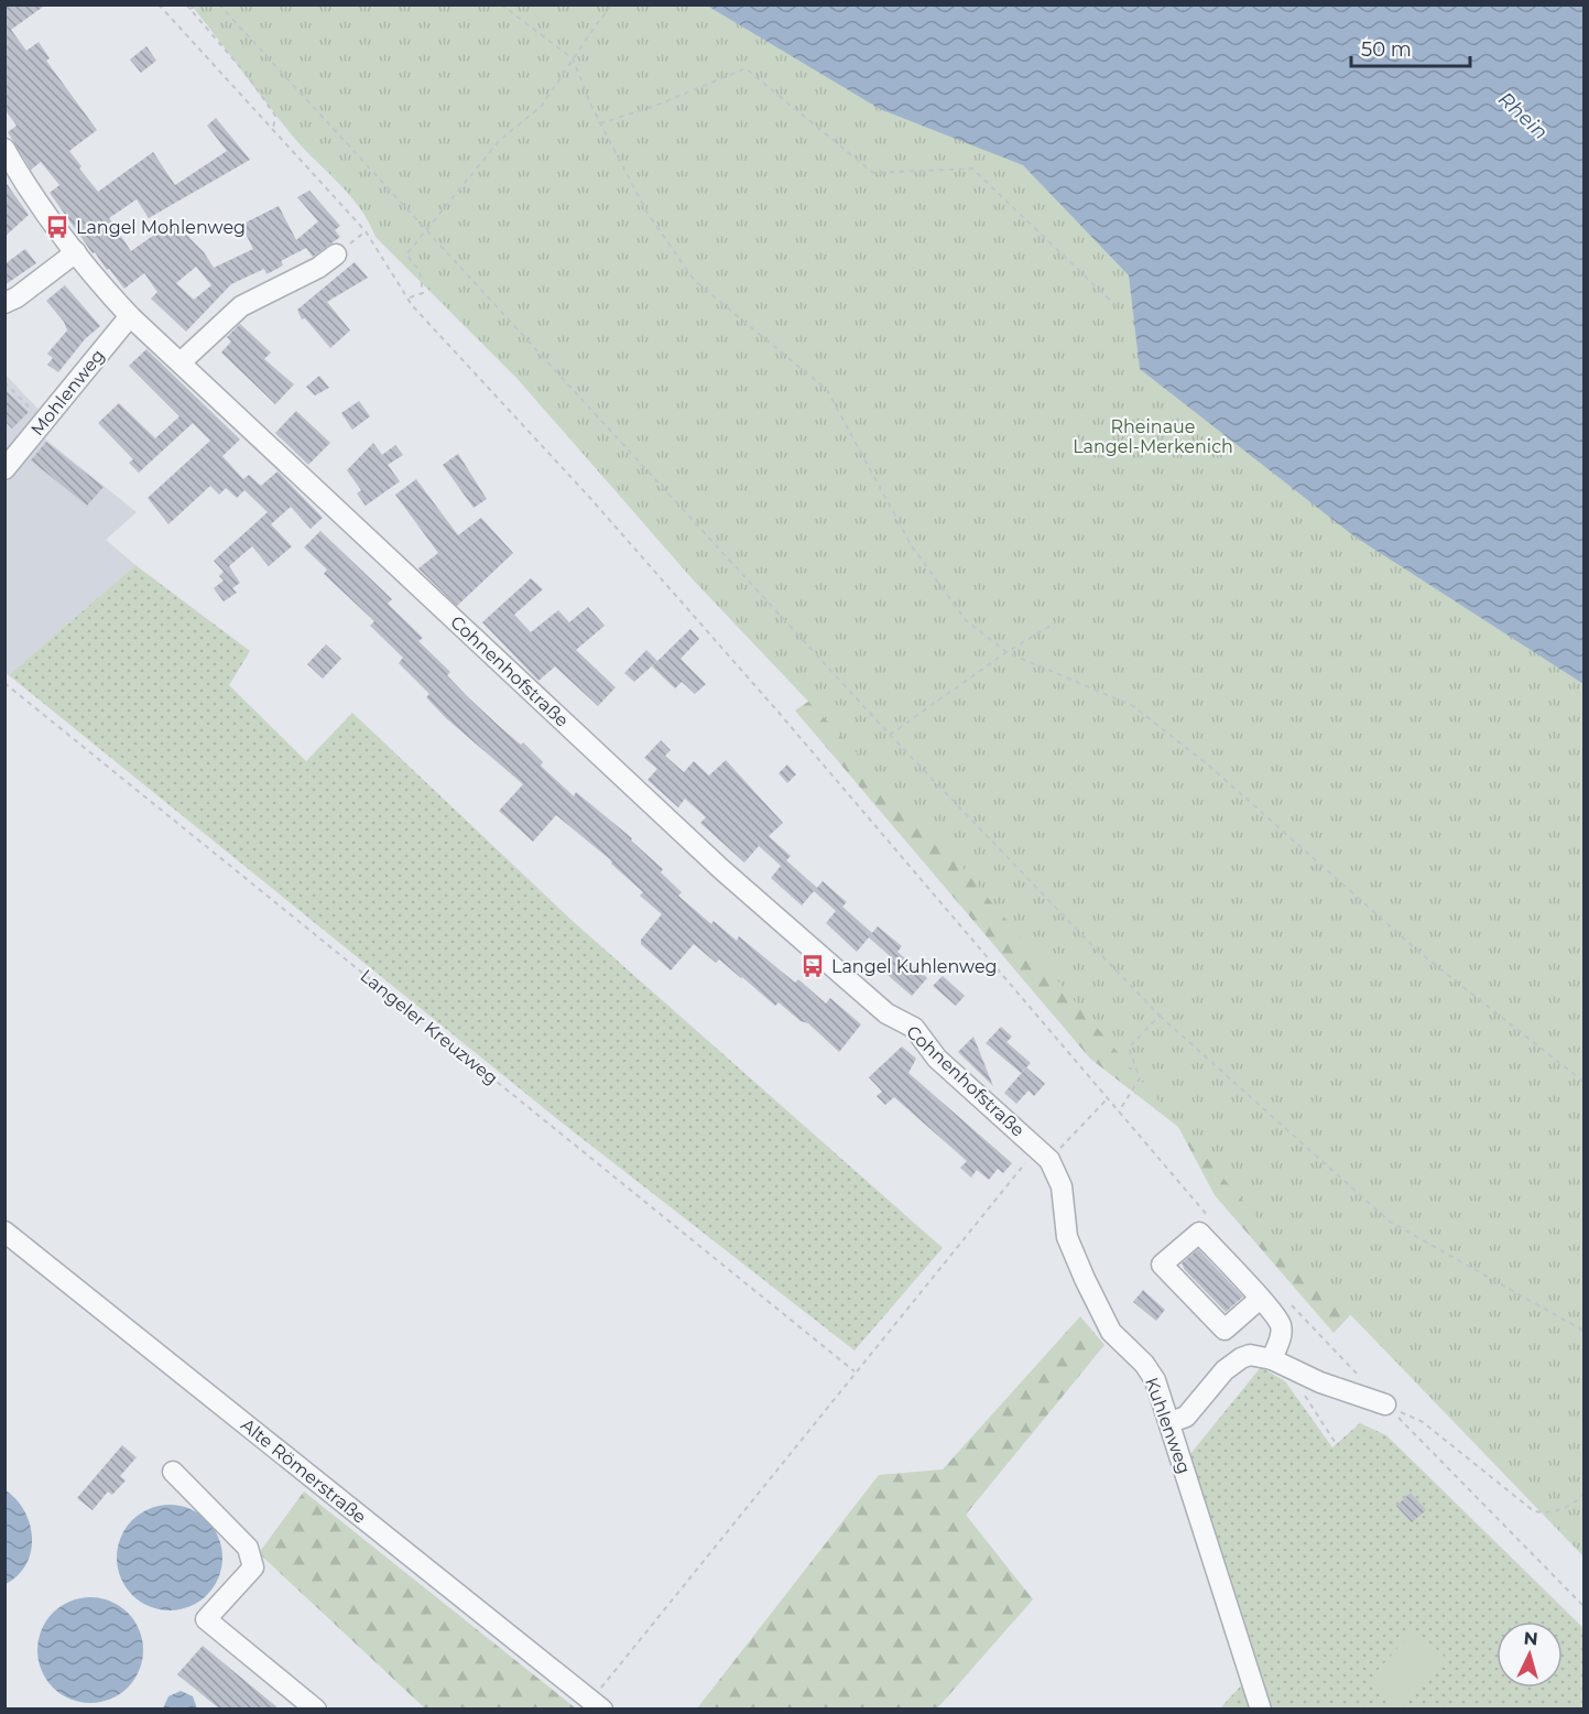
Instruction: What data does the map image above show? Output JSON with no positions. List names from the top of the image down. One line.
{"streets":{"street":["Mohlenweg","Cohnenhofstraße","Kuhlenweg","Alte Römerstraße"],"path":["Langeler Kreuzweg"]},"crossings":[["Mohlenweg","Cohnenhofstraße"],["Cohnenhofstraße","Kuhlenweg"]],"water":["Rhein"],"parks":["Rheinaue Langel-Merkenich"],"places":{"bus stop":["Langel Mohlenweg","Langel Kuhlenweg"]},"scale_bar":"50 m","north":"top"}
